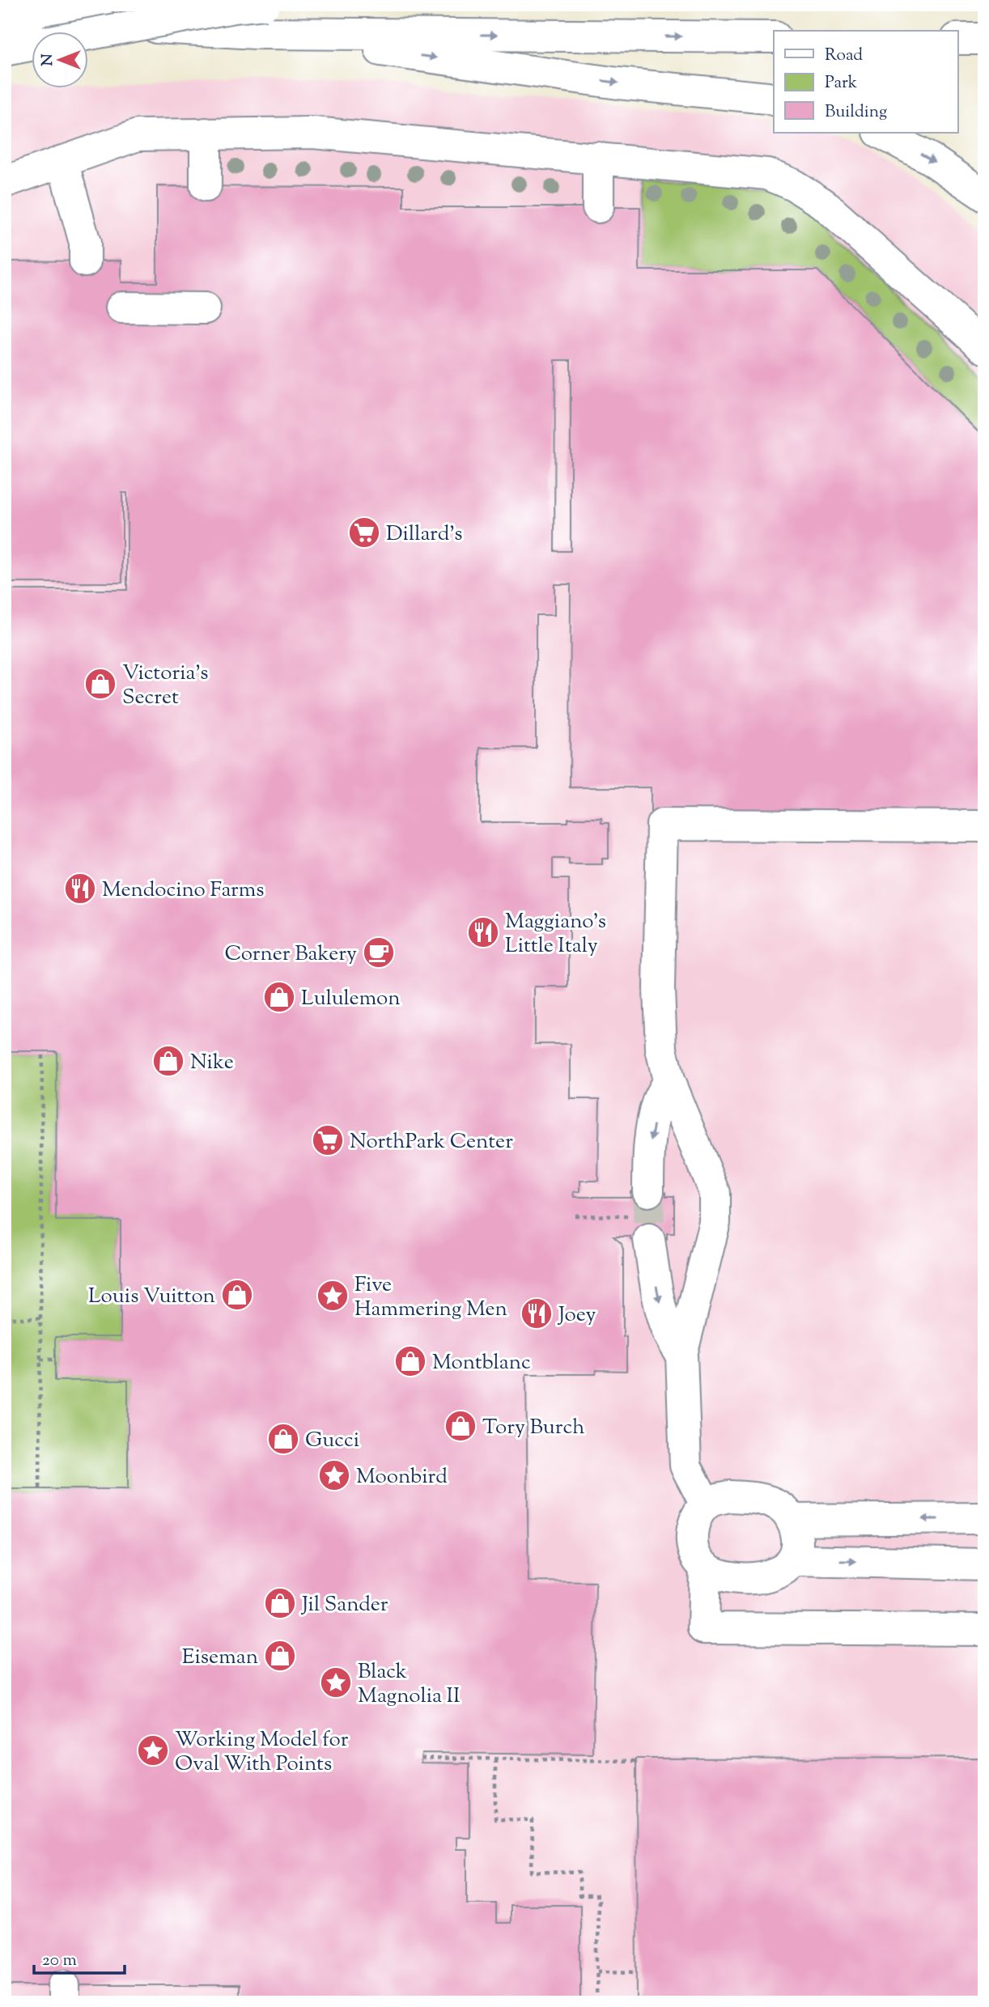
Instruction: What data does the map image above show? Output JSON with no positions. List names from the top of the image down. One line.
{"places":{"supermarket":["Dillard's","NorthPark Center"],"shop":["Victoria's Secret","Lululemon","Nike","Louis Vuitton","Montblanc","Tory Burch","Gucci","Jil Sander","Eiseman"],"restaurant":["Mendocino Farms","Maggiano's Little Italy","Joey"],"cafe":["Corner Bakery"],"place":["Five Hammering Men","Moonbird","Black Magnolia II","Working Model for Oval With Points"]},"legend":["Road","Park","Building"],"scale_bar":"20 m","north":"left"}
